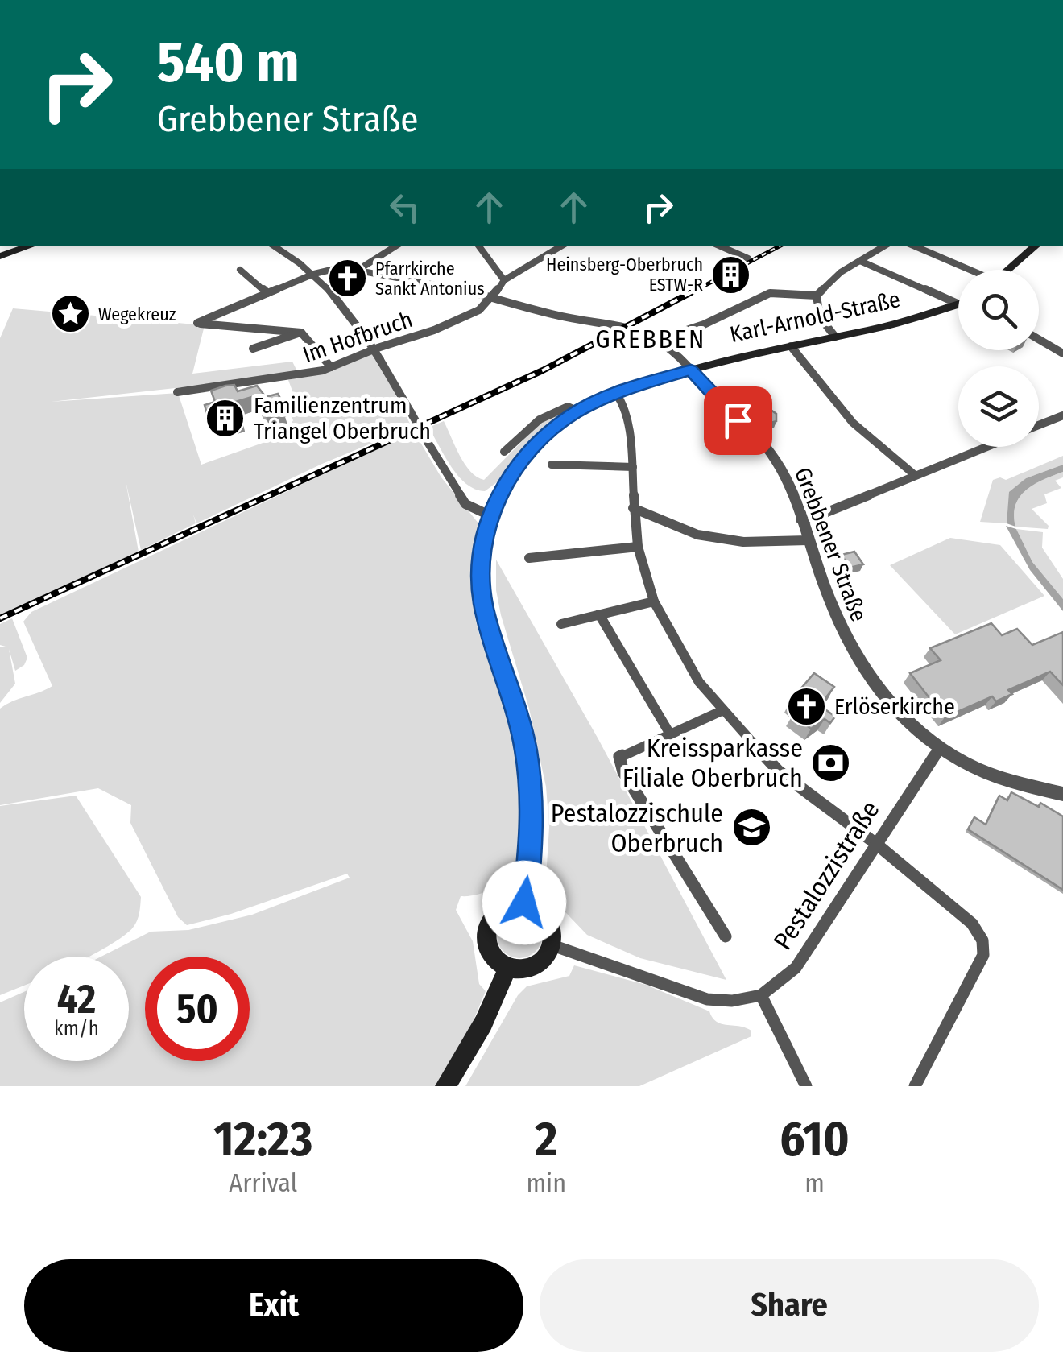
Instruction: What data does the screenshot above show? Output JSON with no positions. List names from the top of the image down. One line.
{"streets":{"main road":["Karl-Arnold-Straße"],"street":["Im Hofbruch","Grebbener Straße","Pestalozzistraße"]},"crossings":[["Karl-Arnold-Straße","Grebbener Straße"],["Im Hofbruch","Grebbener Straße"],["Grebbener Straße","Pestalozzistraße"]],"districts":["GREBBEN"],"places":{"building":["Heinsberg-Oberbruch ESTW-R","Familienzentrum Triangel Oberbruch"],"church":["Pfarrkirche Sankt Antonius","Erlöserkirche"],"place":["Wegekreuz"],"bank":["Kreissparkasse Filiale Oberbruch"],"school or university":["Pestalozzischule Oberbruch"]},"page":{"turn":["540 m","Grebbener Straße"],"speed":"42 km/h","limit":"50","eta":["12:23","Arrival","2","min","610","m"],"buttons":["Exit","Share"]}}
